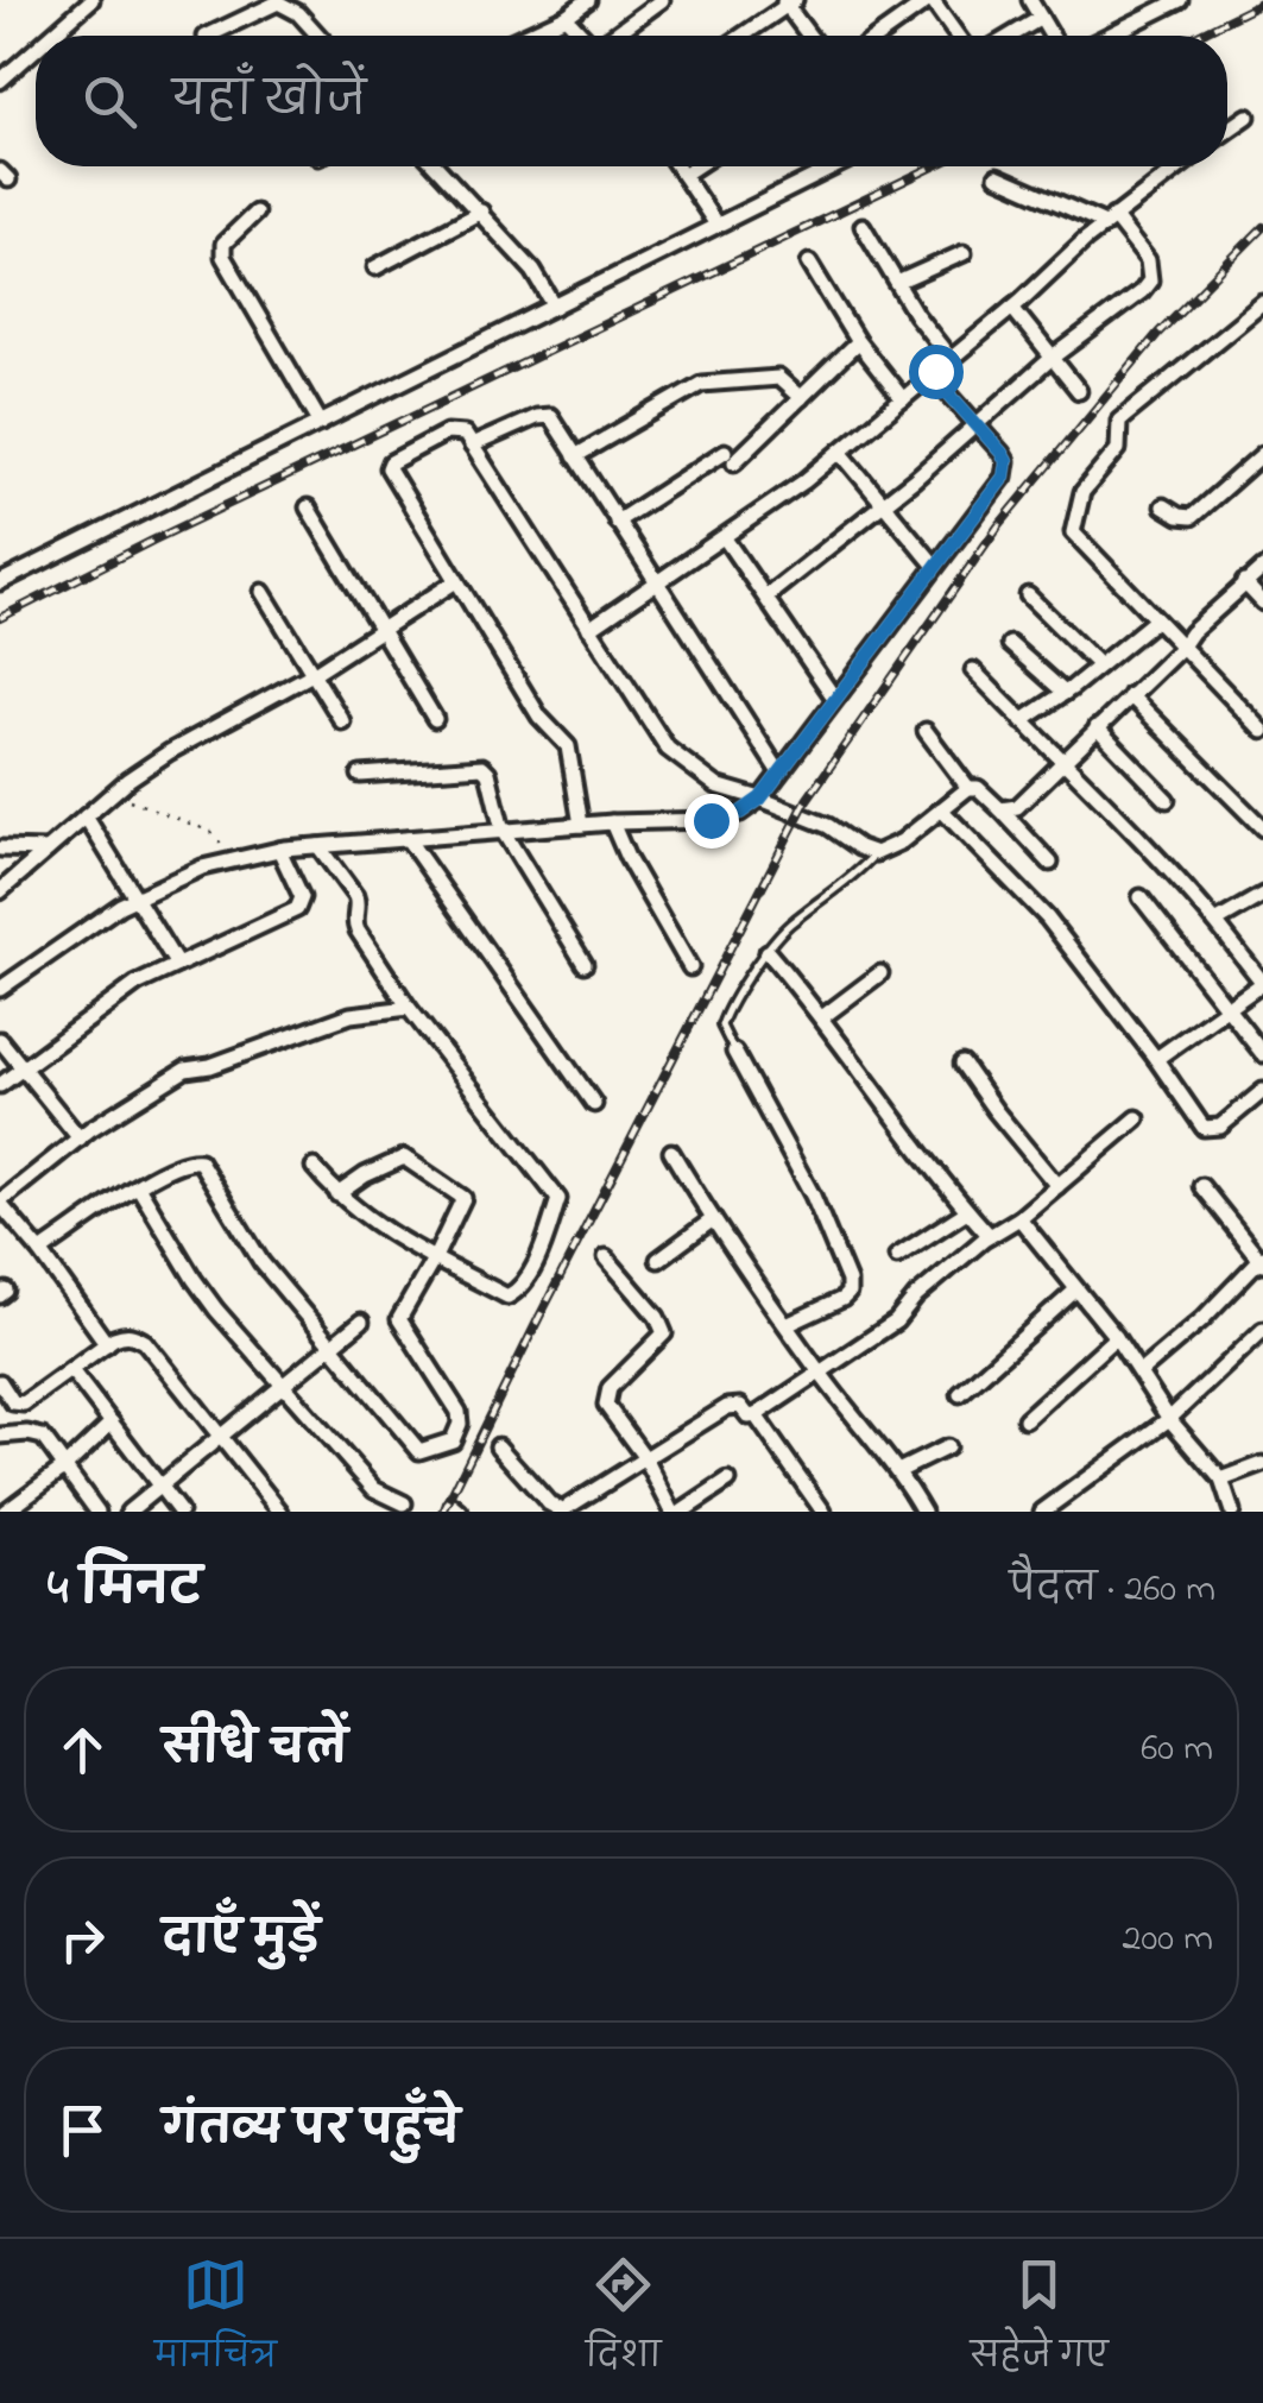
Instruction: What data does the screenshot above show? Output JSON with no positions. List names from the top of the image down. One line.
{"page":{"search":"यहाँ खोजें","heading":["4 मिनट","पैदल · 260 m"],"list":[["सीधे चलें","60 m"],["दाएँ मुड़ें","200 m"],"गंतव्य पर पहुँचे"],"nav":["मानचित्र","दिशा","सहेजे गए"]}}
